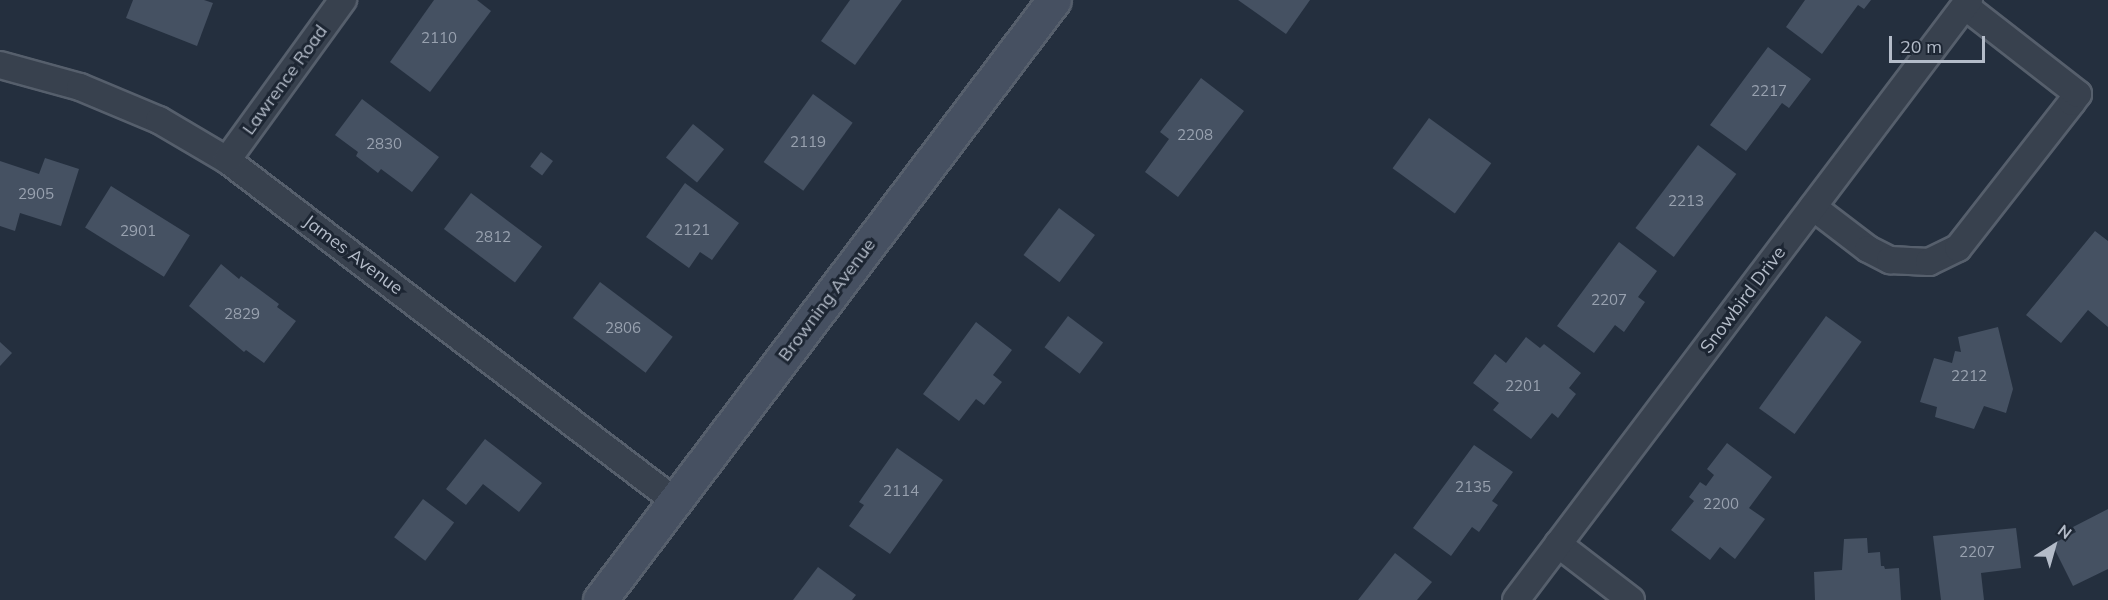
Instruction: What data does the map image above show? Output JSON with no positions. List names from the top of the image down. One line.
{"streets":{"street":["Lawrence Road","James Avenue","Browning Avenue","Snowbird Drive"]},"crossings":[["Lawrence Road","James Avenue"],["James Avenue","Browning Avenue"]],"house_numbers":["2110","2217","2208","2119","2830","2905","2213","2121","2901","2812","2207","2829","2806","2212","2201","2135","2114","2200","2207"],"scale_bar":"20 m","north":"top right"}
